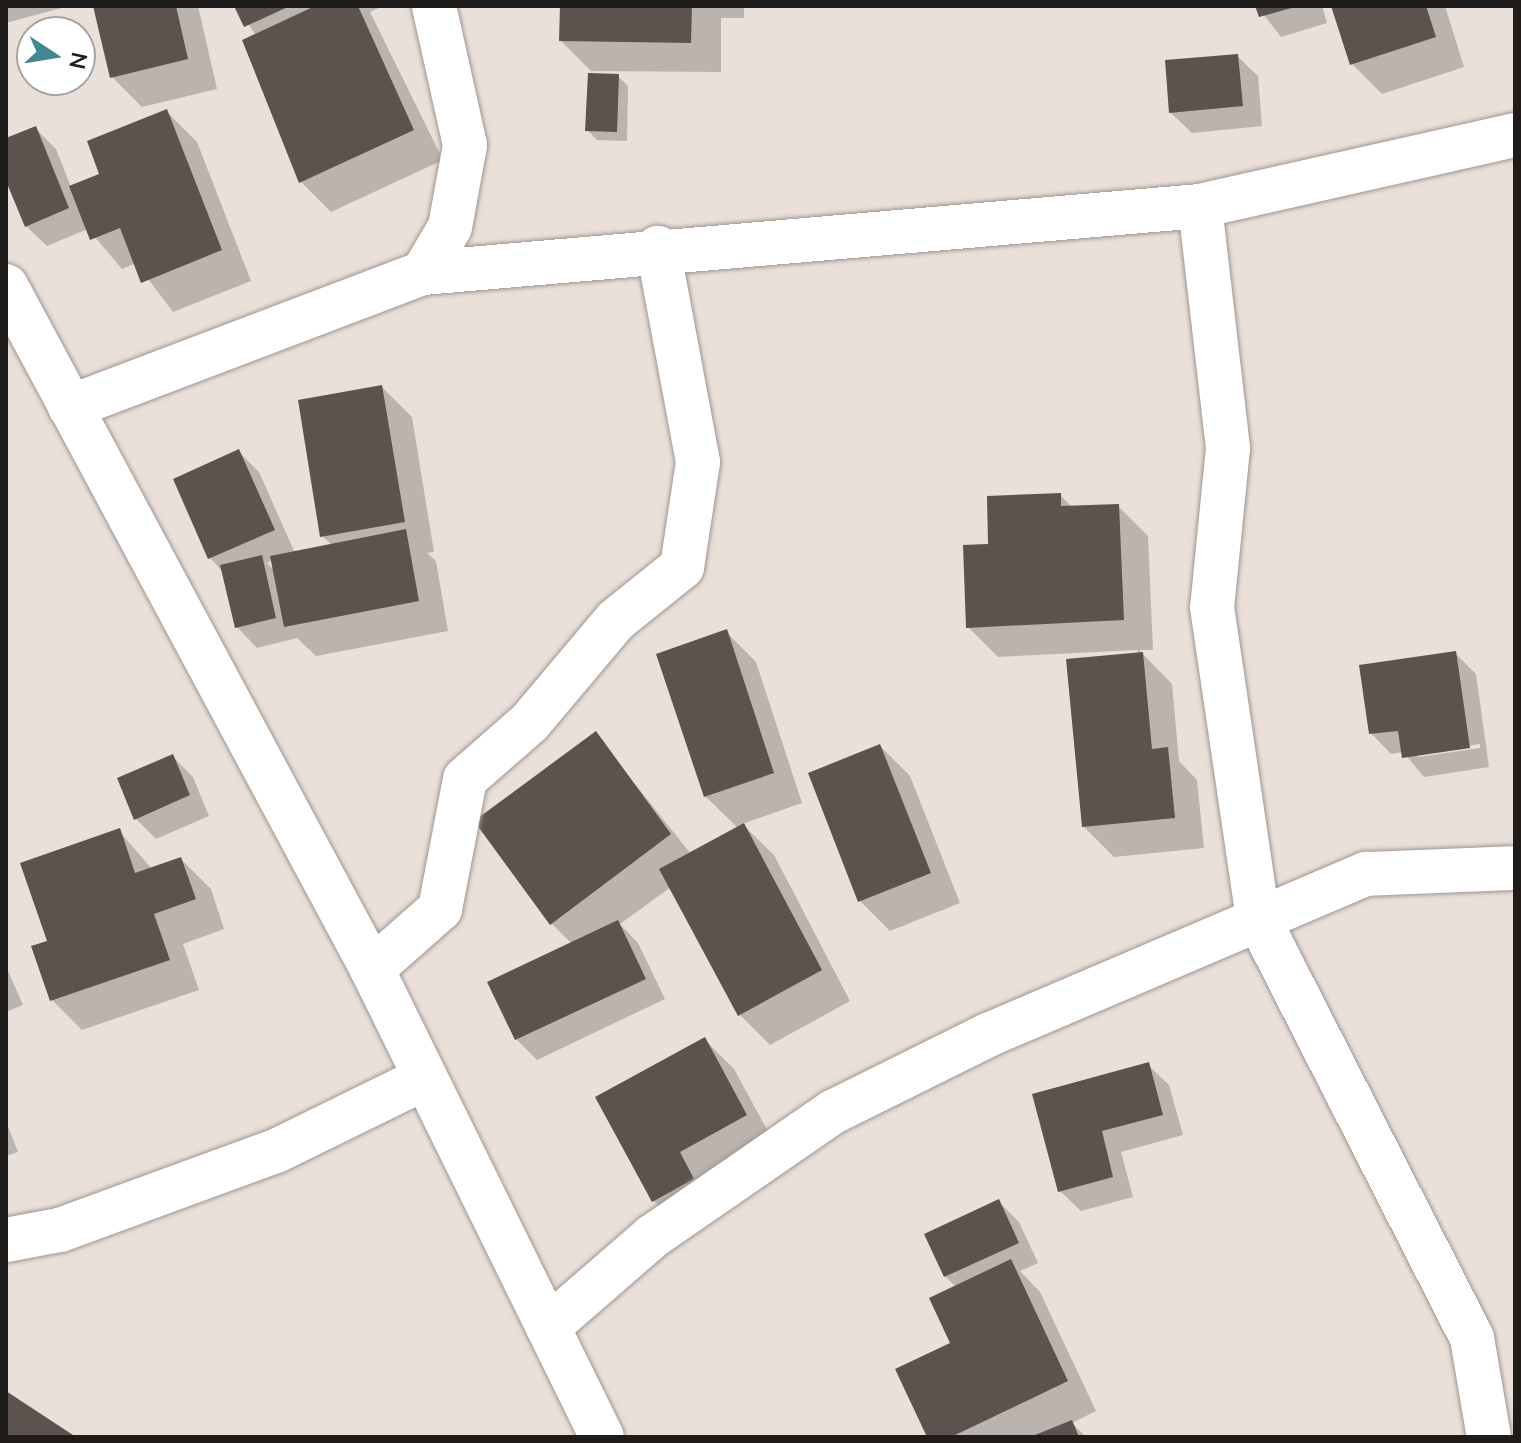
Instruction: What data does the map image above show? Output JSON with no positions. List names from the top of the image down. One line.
{"north":"right"}
